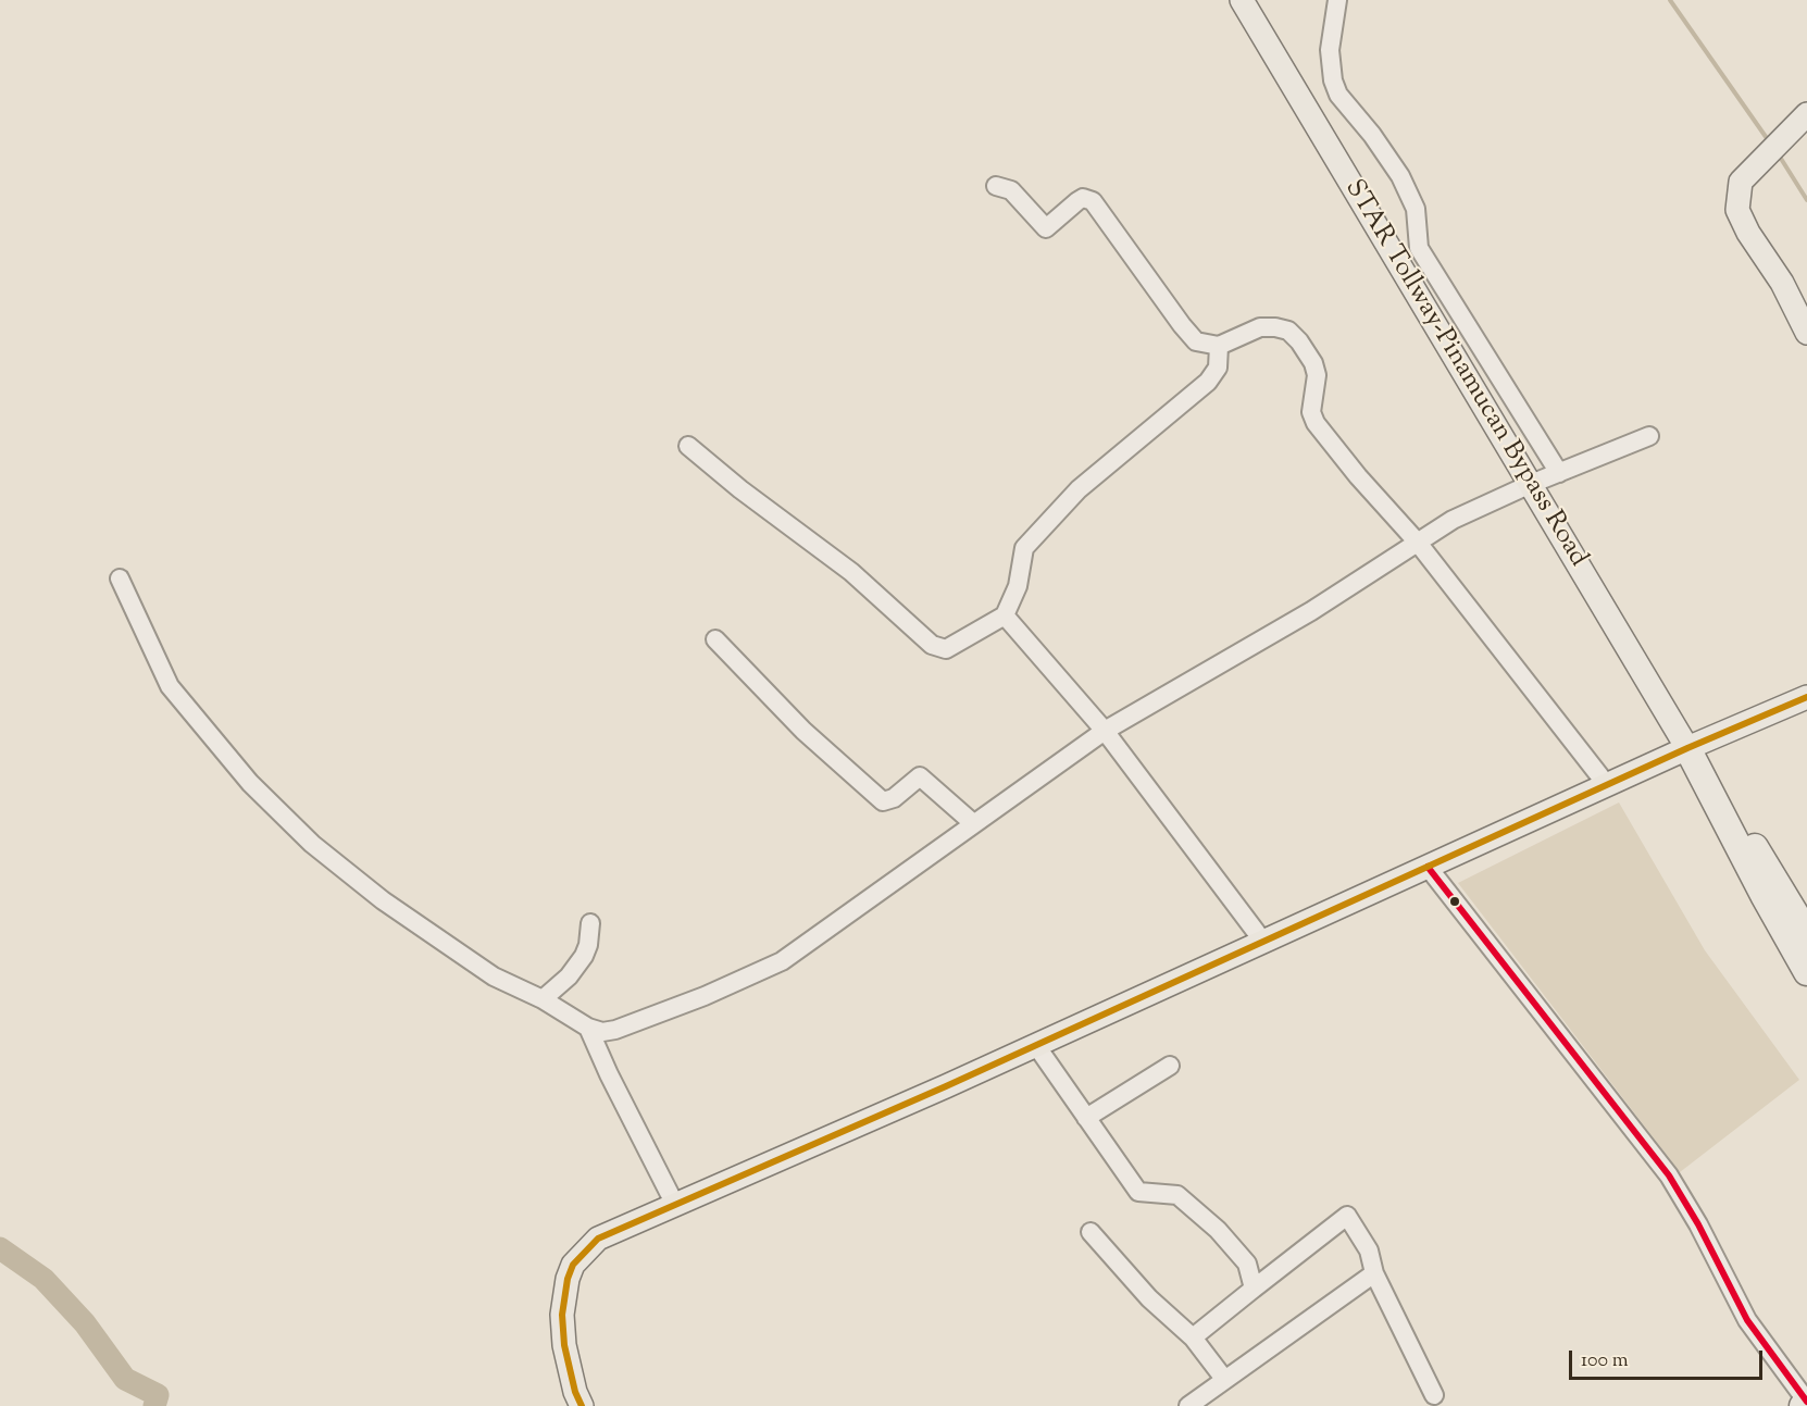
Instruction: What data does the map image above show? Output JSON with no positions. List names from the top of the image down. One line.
{"streets":{"main road":["STAR Tollway-Pinamucan Bypass Road"]},"scale_bar":"100 m"}
